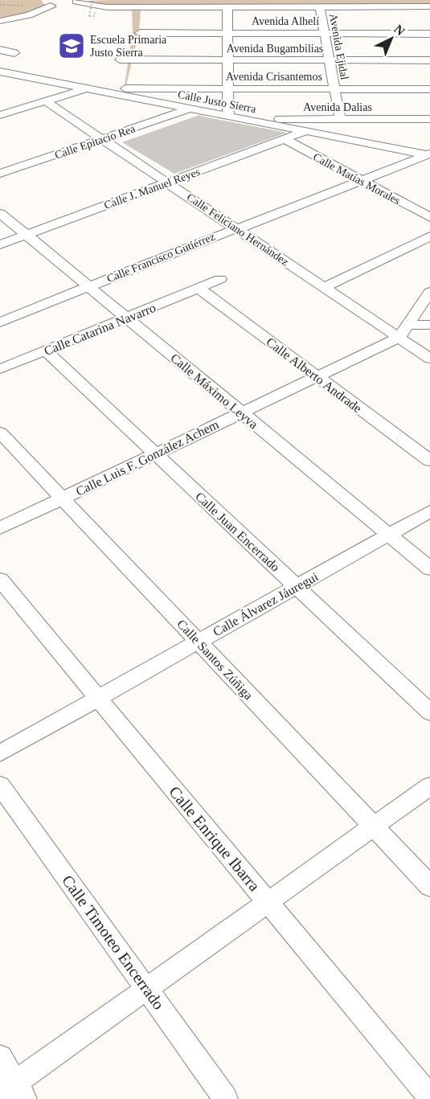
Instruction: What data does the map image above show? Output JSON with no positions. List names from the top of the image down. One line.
{"streets":{"street":["Avenida Alhelí","Avenida Ejidal","Avenida Bugambilias","Avenida Crisantemos","Calle Justo Sierra","Avenida Dalias","Calle Epitacio Rea","Calle Matías Morales","Calle J. Manuel Reyes","Calle Feliciano Hernández","Calle Francisco Gutiérrez","Calle Catarina Navarro","Calle Alberto Andrade","Calle Máximo Leyva","Calle Luis F. González Achem","Calle Juan Encerrado","Calle Álvarez Jáuregui","Calle Santos Zúñiga","Calle Enrique Ibarra","Calle Timoteo Encerrado"]},"crossings":[["Avenida Alhelí","Avenida Ejidal"],["Avenida Ejidal","Avenida Bugambilias"],["Avenida Ejidal","Avenida Crisantemos"],["Avenida Ejidal","Avenida Dalias"],["Calle Justo Sierra","Avenida Dalias"],["Calle Justo Sierra","Calle Epitacio Rea"],["Calle Justo Sierra","Calle J. Manuel Reyes"],["Calle Justo Sierra","Calle Francisco Gutiérrez"],["Calle Epitacio Rea","Calle Feliciano Hernández"],["Calle Matías Morales","Calle J. Manuel Reyes"],["Calle Matías Morales","Calle Francisco Gutiérrez"],["Calle J. Manuel Reyes","Calle Feliciano Hernández"],["Calle J. Manuel Reyes","Calle Máximo Leyva"],["Calle Feliciano Hernández","Calle Francisco Gutiérrez"],["Calle Feliciano Hernández","Calle Luis F. González Achem"],["Calle Francisco Gutiérrez","Calle Máximo Leyva"],["Calle Catarina Navarro","Calle Alberto Andrade"],["Calle Catarina Navarro","Calle Máximo Leyva"],["Calle Catarina Navarro","Calle Juan Encerrado"],["Calle Alberto Andrade","Calle Luis F. González Achem"],["Calle Máximo Leyva","Calle Luis F. González Achem"],["Calle Máximo Leyva","Calle Álvarez Jáuregui"],["Calle Luis F. González Achem","Calle Juan Encerrado"],["Calle Luis F. González Achem","Calle Santos Zúñiga"],["Calle Juan Encerrado","Calle Álvarez Jáuregui"],["Calle Álvarez Jáuregui","Calle Santos Zúñiga"],["Calle Álvarez Jáuregui","Calle Enrique Ibarra"]],"places":{"school or university":["Escuela Primaria Justo Sierra"]},"north":"top right"}
